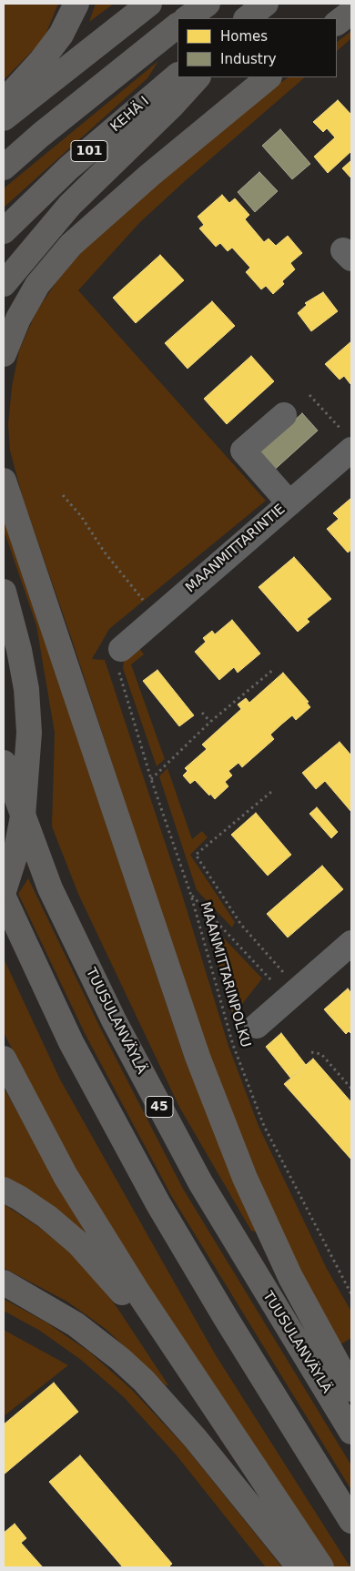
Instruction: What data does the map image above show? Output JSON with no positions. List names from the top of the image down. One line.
{"streets":{"highway":["KEHÄ I","101","TUUSULANVÄYLÄ","45"],"street":["MAANMITTARINTIE"],"path":["MAANMITTARINPOLKU"]},"crossings":[["MAANMITTARINTIE","MAANMITTARINPOLKU"]],"legend":["Homes","Industry"]}
